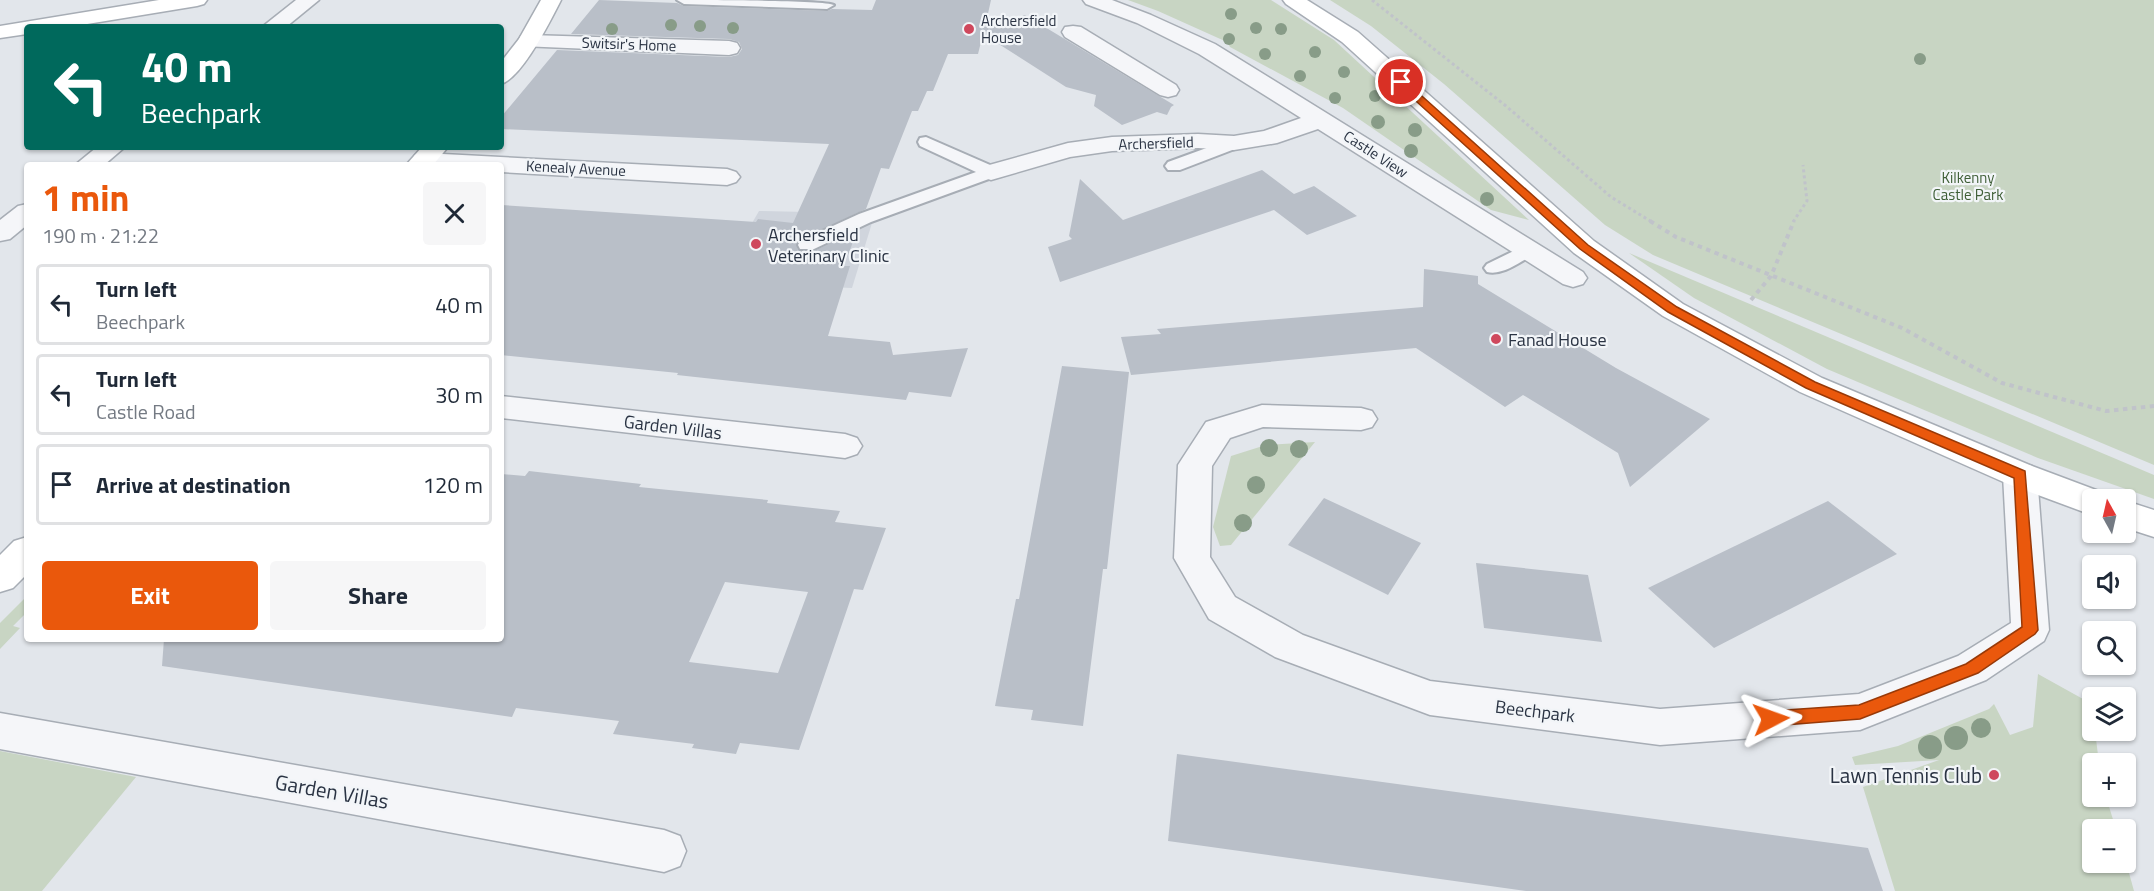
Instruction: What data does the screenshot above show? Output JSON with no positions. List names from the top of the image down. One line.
{"streets":{"street":["Switsir's Home","Archersfield","Castle View","Kenealy Avenue","Garden Villas","Beechpark"]},"crossings":[["Archersfield","Castle View"]],"parks":["Kilkenny Castle Park"],"places":["Archersfield House","Archersfield Veterinary Clinic","Fanad House","Lawn Tennis Club"],"north":"top","page":{"turn":["40 m","Beechpark"],"heading":["1 min","190 m · 21:22"],"list":[{"name":"Turn left","note":"Beechpark","value":"40 m"},{"name":"Turn left","note":"Castle Road","value":"30 m"},{"name":"Arrive at destination","value":"120 m"}],"map_buttons":["+","−"],"buttons":["Exit","Share"]}}
